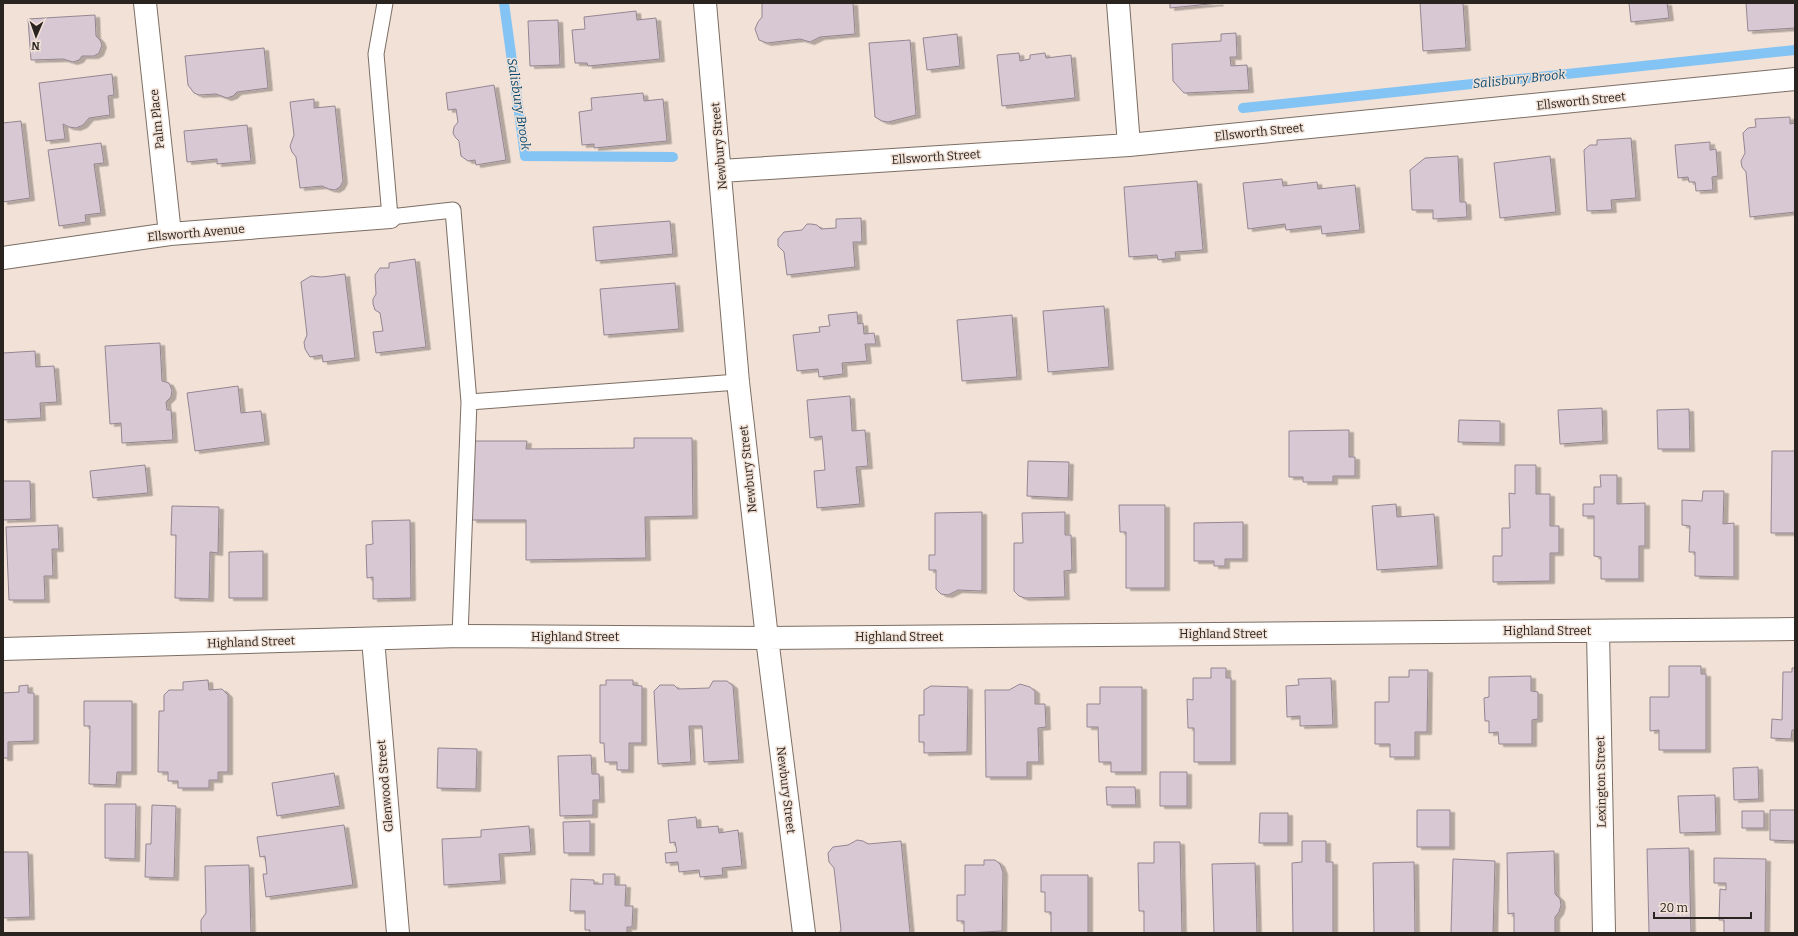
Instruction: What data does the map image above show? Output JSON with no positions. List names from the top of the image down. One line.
{"streets":{"street":["Ellsworth Street","Palm Place","Newbury Street","Ellsworth Avenue","Highland Street","Lexington Street","Glenwood Street"]},"crossings":[["Ellsworth Street","Newbury Street"],["Palm Place","Ellsworth Avenue"],["Newbury Street","Highland Street"],["Highland Street","Lexington Street"],["Highland Street","Glenwood Street"]],"water":["Salisbury Brook"],"scale_bar":"20 m","north":"bottom"}
